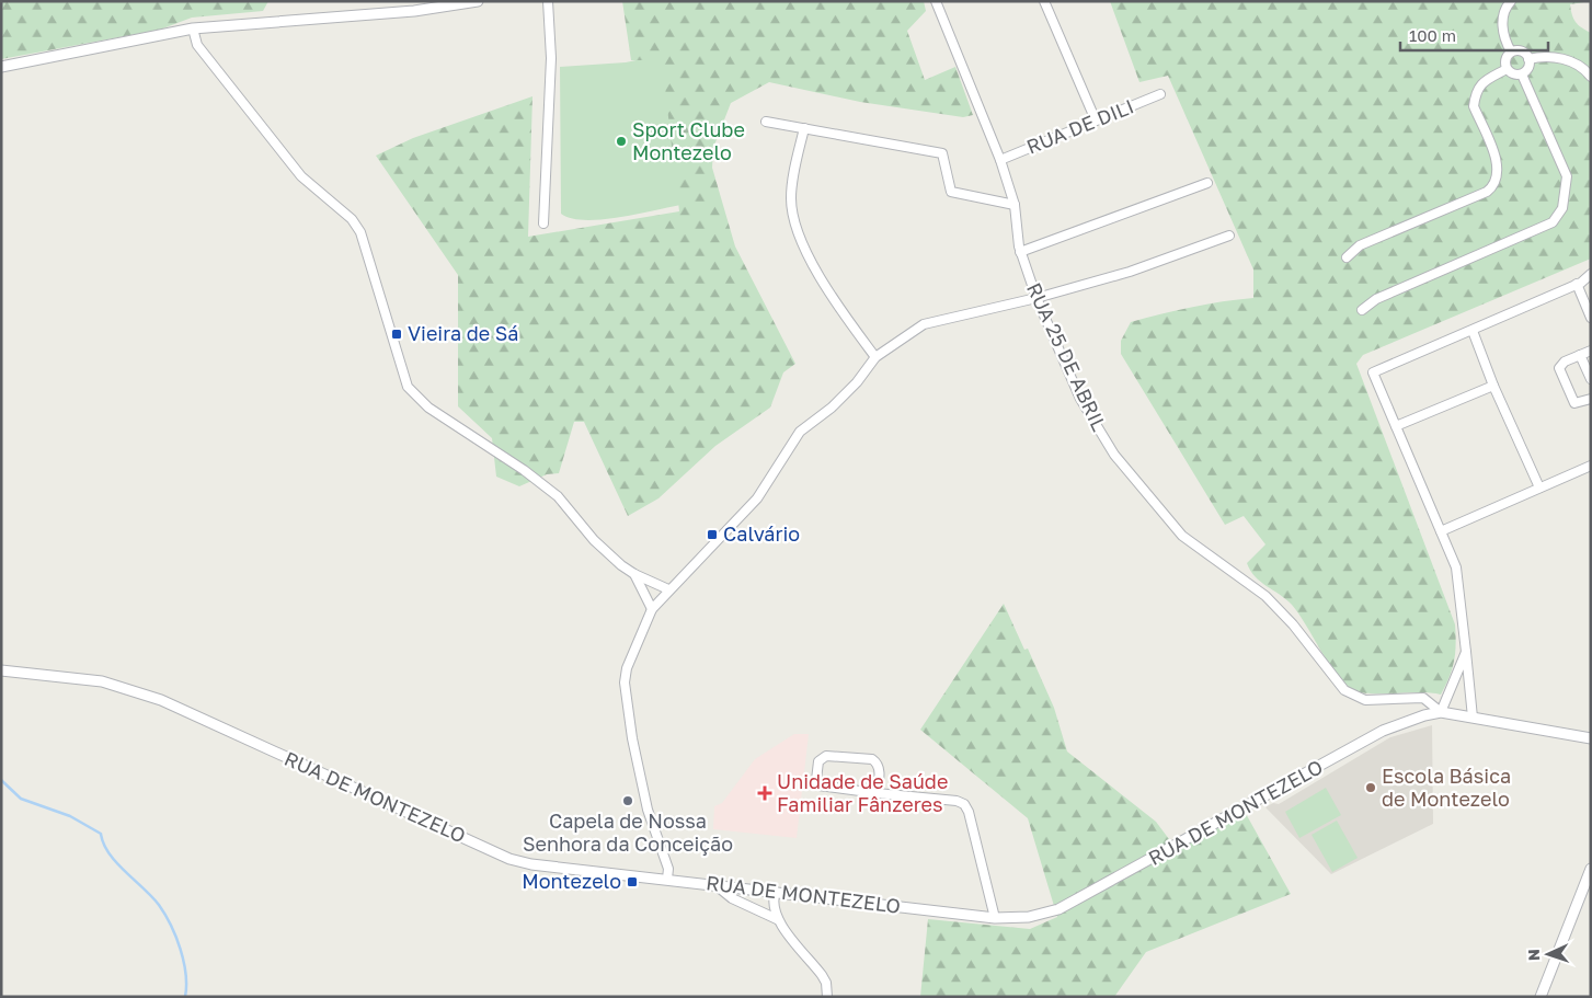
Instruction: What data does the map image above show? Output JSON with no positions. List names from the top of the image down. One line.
{"streets":{"street":["RUA DE DILI","RUA 25 DE ABRIL","RUA DE MONTEZELO"]},"crossings":[["RUA DE DILI","RUA 25 DE ABRIL"],["RUA 25 DE ABRIL","RUA DE MONTEZELO"]],"places":{"other":["Sport Clube Montezelo","Escola Básica de Montezelo","Capela de Nossa Senhora da Conceição"],"transit":["Vieira de Sá","Calvário","Montezelo"],"health":["Unidade de Saúde Familiar Fânzeres"]},"scale_bar":"100 m","north":"left"}
